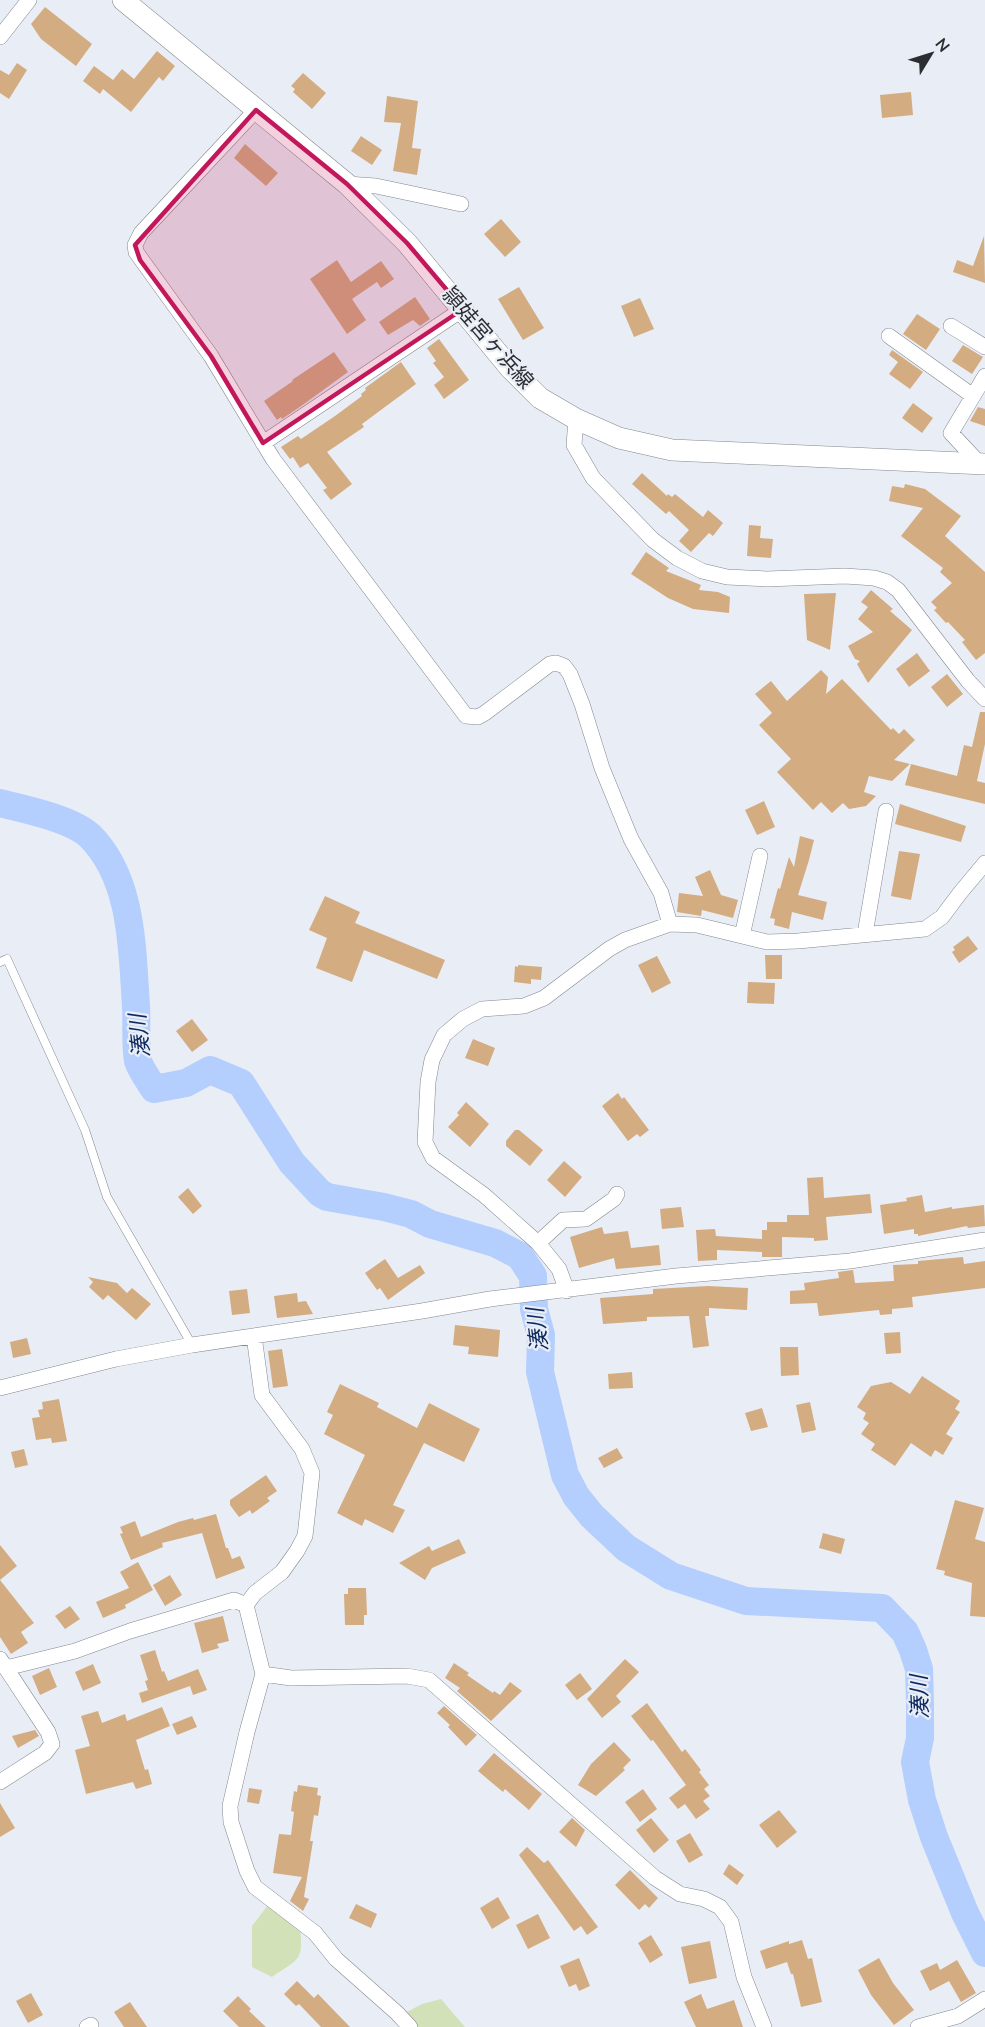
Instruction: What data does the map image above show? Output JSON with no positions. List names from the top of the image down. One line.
{"streets":{"main road":["頴娃宮ヶ浜線"]},"water":["湊川"],"north":"top right"}
